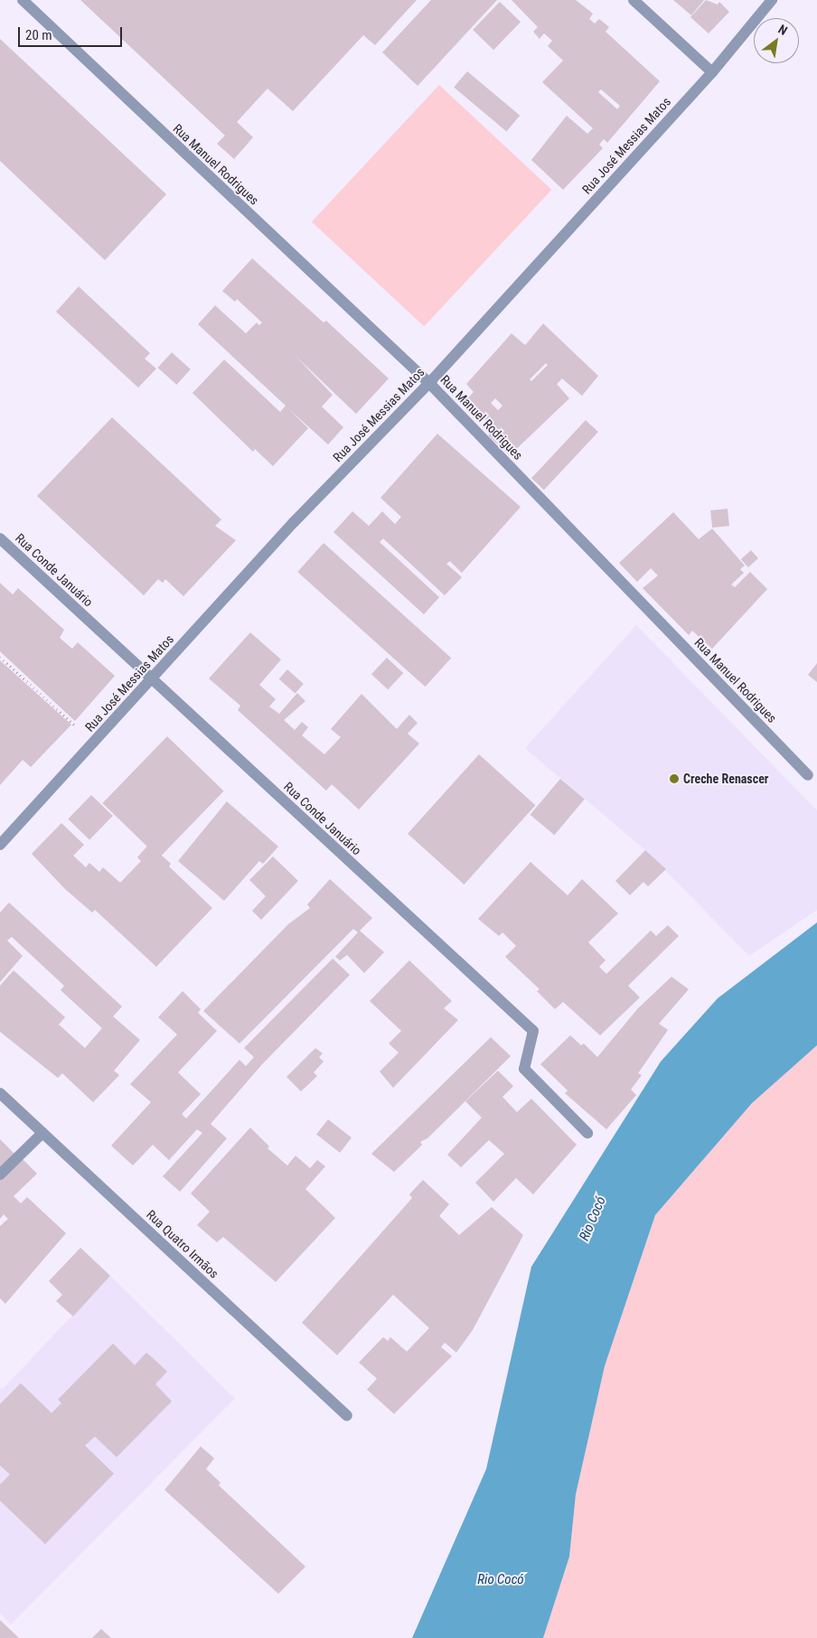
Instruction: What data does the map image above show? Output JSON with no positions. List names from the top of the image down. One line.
{"streets":{"street":["Rua José Messias Matos","Rua Manuel Rodrigues","Rua Conde Januário","Rua Quatro Irmãos"]},"crossings":[["Rua José Messias Matos","Rua Manuel Rodrigues"],["Rua José Messias Matos","Rua Conde Januário"]],"water":["Rio Cocó"],"places":["Creche Renascer"],"scale_bar":"20 m","north":"top right"}
